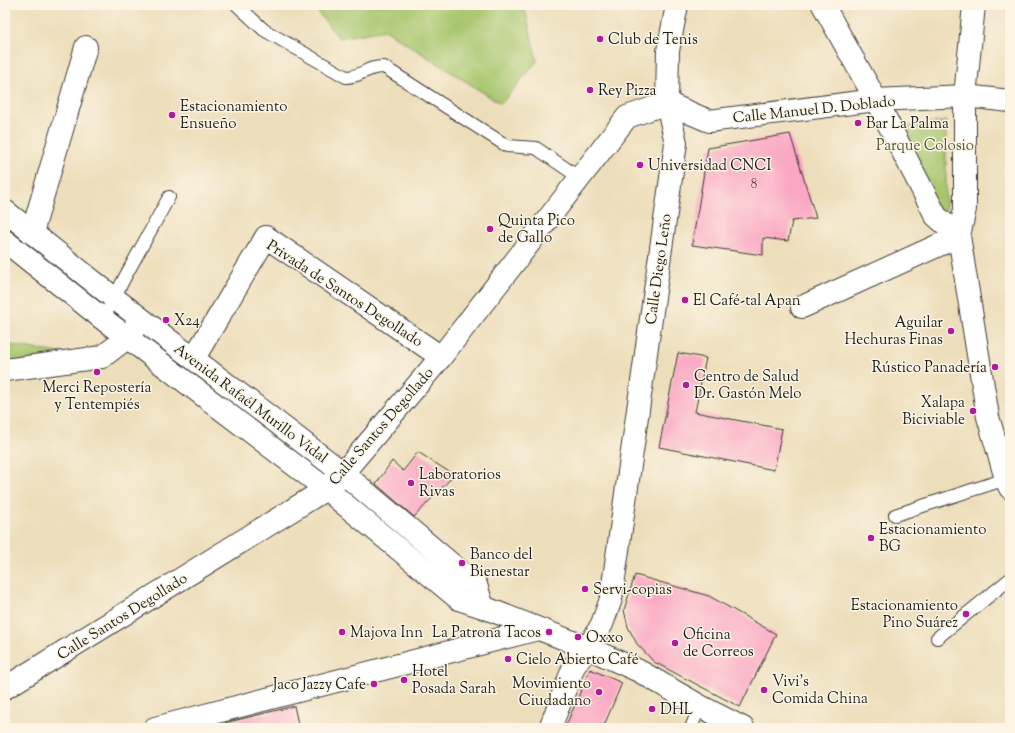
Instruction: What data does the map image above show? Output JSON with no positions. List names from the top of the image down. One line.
{"streets":{"main road":["Calle Manuel D. Doblado","Calle Diego Leño","Privada de Santos Degollado","Avenida Rafaél Murillo Vidal","Calle Santos Degollado"]},"crossings":[["Calle Manuel D. Doblado","Calle Diego Leño"],["Calle Manuel D. Doblado","Calle Santos Degollado"],["Calle Diego Leño","Avenida Rafaél Murillo Vidal"],["Calle Diego Leño","Calle Santos Degollado"],["Privada de Santos Degollado","Avenida Rafaél Murillo Vidal"],["Privada de Santos Degollado","Calle Santos Degollado"],["Avenida Rafaél Murillo Vidal","Calle Santos Degollado"]],"parks":["Parque Colosio"],"places":["Club de Tenis","Rey Pizza","Estacionamiento Ensueño","Bar La Palma","Universidad CNCI","Quinta Pico de Gallo","El Café-tal Apan","X24","Aguilar Hechuras Finas","Rústico Panadería","Merci Repostería y Tentempiés","Centro de Salud Dr. Gastón Melo","Xalapa Biciviable","Laboratorios Rivas","Estacionamiento BG","Banco del Bienestar","Servi-copias","Estacionamiento Pino Suárez","Majova Inn","La Patrona Tacos","Oxxo","Oficina de Correos","Cielo Abierto Café","Hotel Posada Sarah","Jaco Jazzy Cafe","Vivi's Comida China","Movimiento Ciudadano","DHL"],"house_numbers":["8"]}
